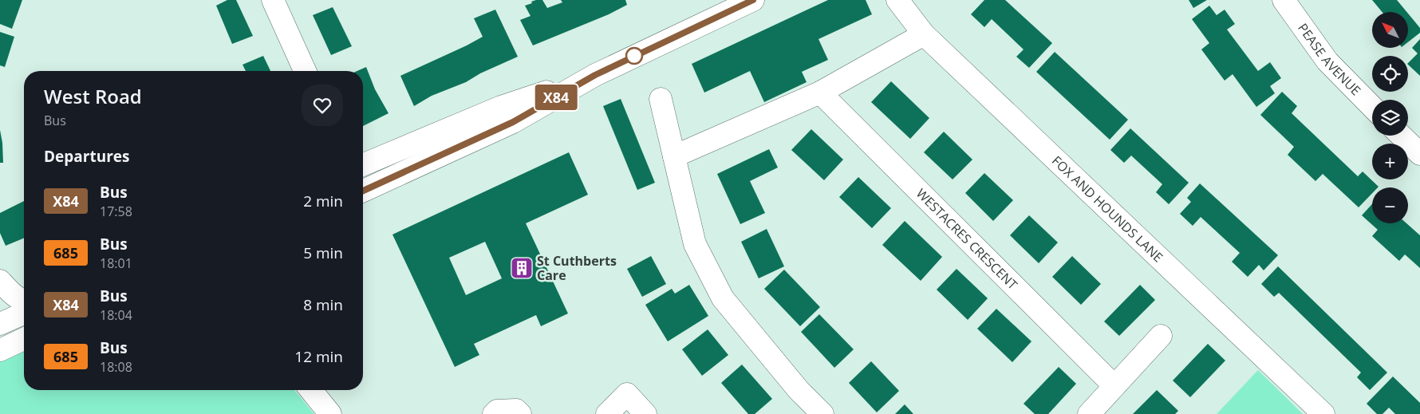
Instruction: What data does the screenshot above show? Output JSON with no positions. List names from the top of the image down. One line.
{"streets":{"street":["PEASE AVENUE","FOX AND HOUNDS LANE","WESTACRES CRESCENT"]},"places":{"building":["St Cuthberts Care"]},"lines":["bus line X84"],"north":"top left","page":{"on_map":"X84","map_buttons":["+","−"],"heading":[["West Road","Bus"],"Departures"],"list":[{"mark":"X84","name":"Bus","note":"17:58","value":"2 min"},{"mark":"685","name":"Bus","note":"18:01","value":"5 min"},{"mark":"X84","name":"Bus","note":"18:04","value":"8 min"},{"mark":"685","name":"Bus","note":"18:08","value":"12 min"}]}}
